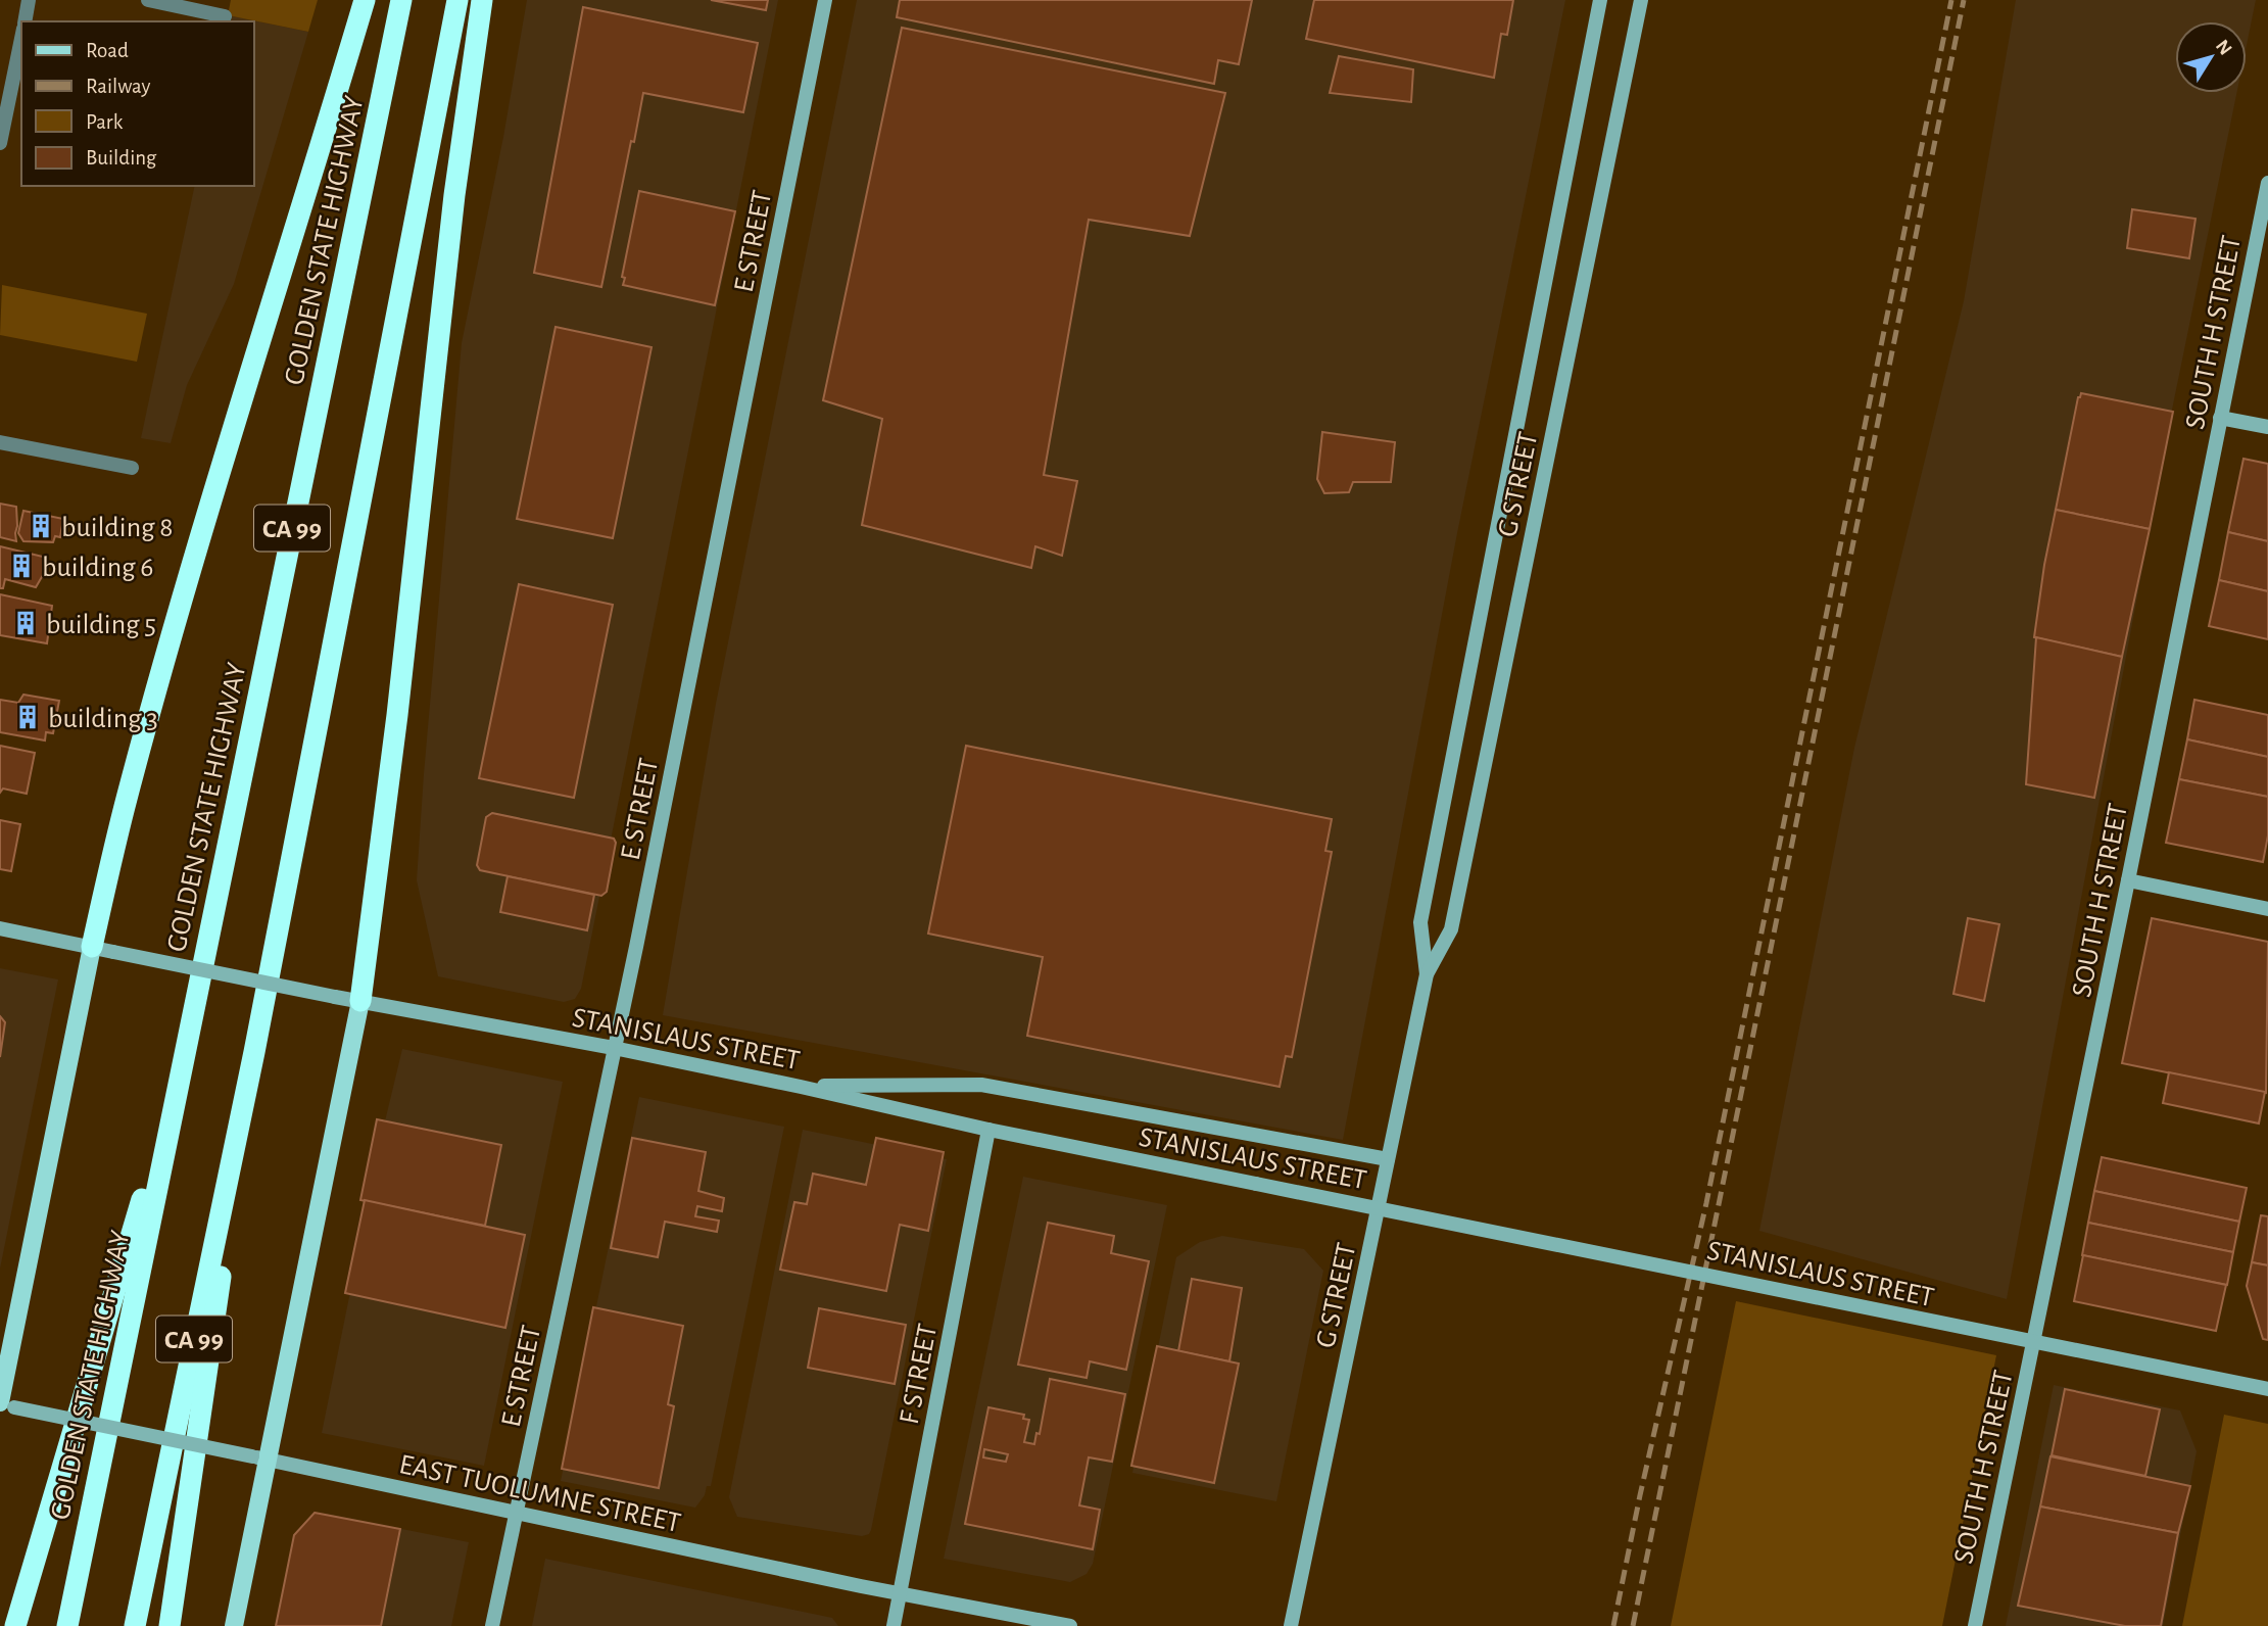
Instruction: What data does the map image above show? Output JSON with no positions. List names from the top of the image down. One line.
{"streets":{"highway":["GOLDEN STATE HIGHWAY","CA 99"],"street":["E STREET","SOUTH H STREET","G STREET","STANISLAUS STREET","F STREET","EAST TUOLUMNE STREET"]},"crossings":[["E STREET","STANISLAUS STREET"],["E STREET","EAST TUOLUMNE STREET"],["STANISLAUS STREET","F STREET"],["F STREET","EAST TUOLUMNE STREET"]],"places":{"building":["building 8","building 6","building 5","building 3"]},"legend":["Road","Railway","Park","Building"],"north":"top right"}
